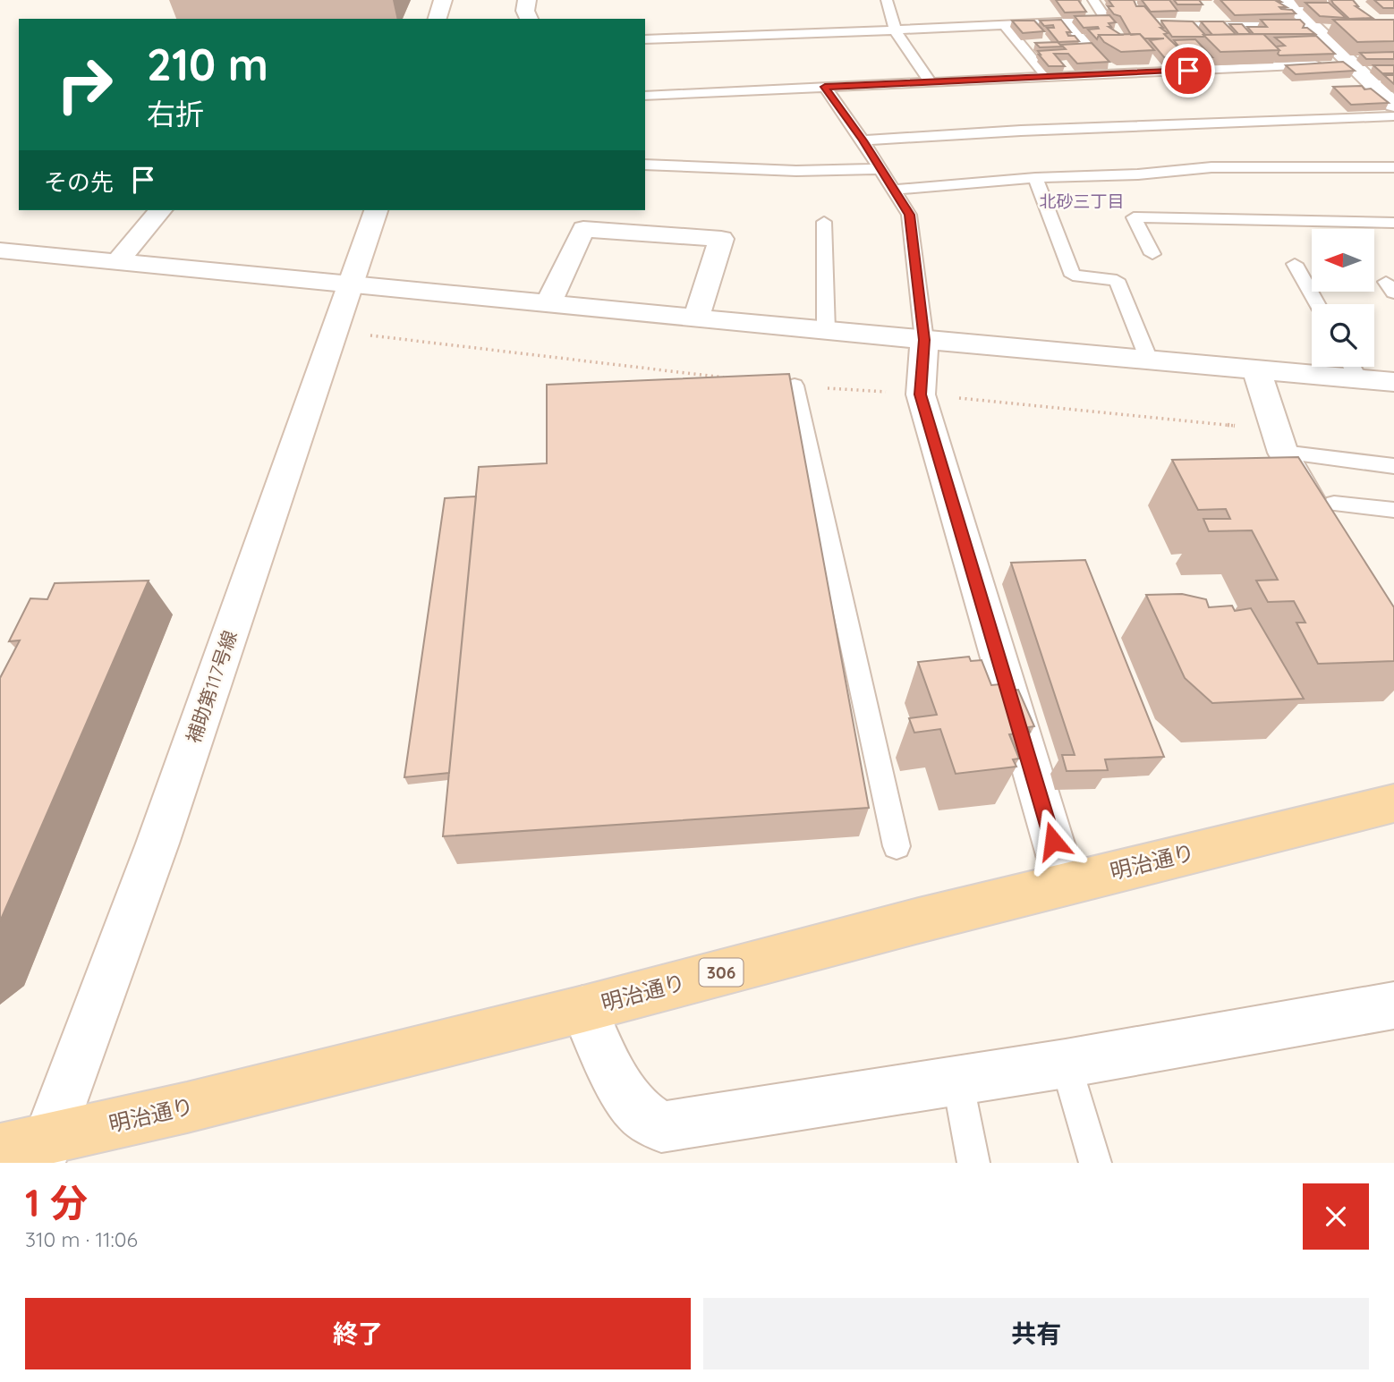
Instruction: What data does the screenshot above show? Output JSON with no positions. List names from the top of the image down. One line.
{"streets":{"main road":["明治通り","306"],"street":["補助第117号線"]},"crossings":[["補助第117号線","明治通り"]],"districts":["北砂三丁目"],"north":"left","page":{"turn":["210 m","右折"],"then":"その先","heading":["1 分","310 m · 11:06"],"buttons":["終了","共有"]}}
